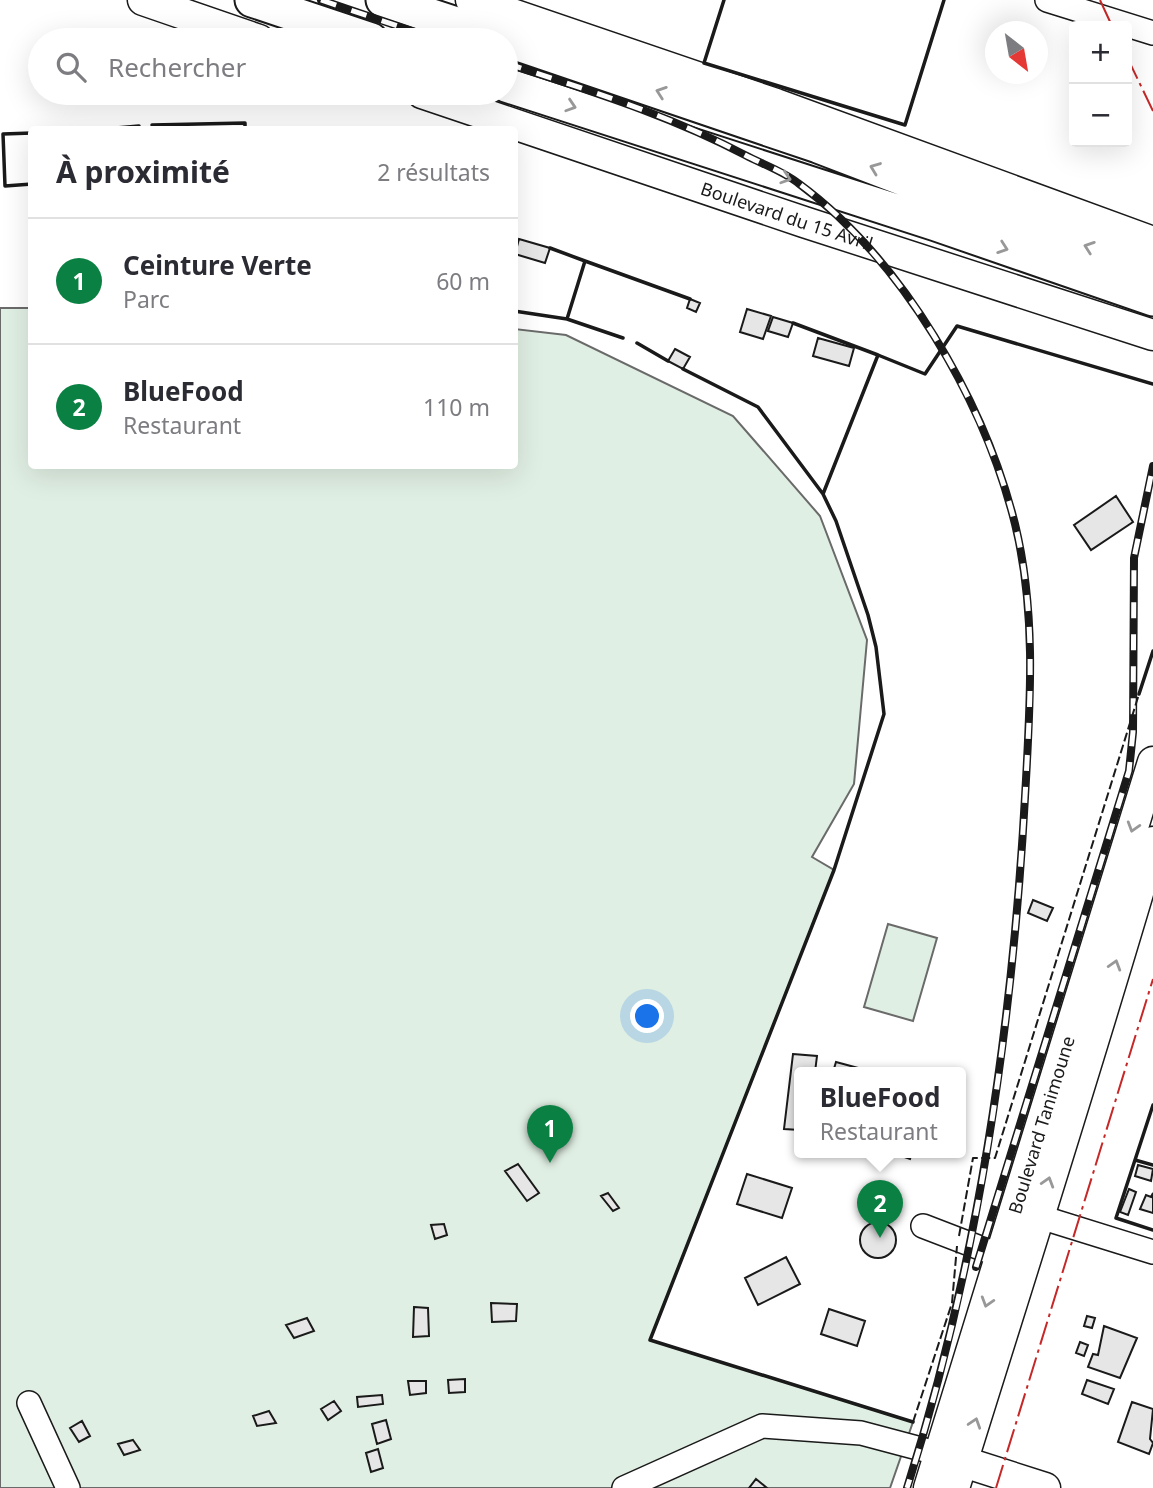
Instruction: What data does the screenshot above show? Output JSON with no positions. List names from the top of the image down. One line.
{"streets":{"highway":["Boulevard du 15 Avril"],"main road":["Boulevard Tanimoune"]},"north":"bottom right","page":{"map_buttons":["+","−"],"search":"Rechercher","heading":["À proximité","2 résultats"],"list":[{"mark":"1","name":"Ceinture Verte","note":"Parc","value":"60 m"},{"mark":"2","name":"BlueFood","note":"Restaurant","value":"110 m"}],"popup":["BlueFood","Restaurant"],"pins":["1","2"]}}
